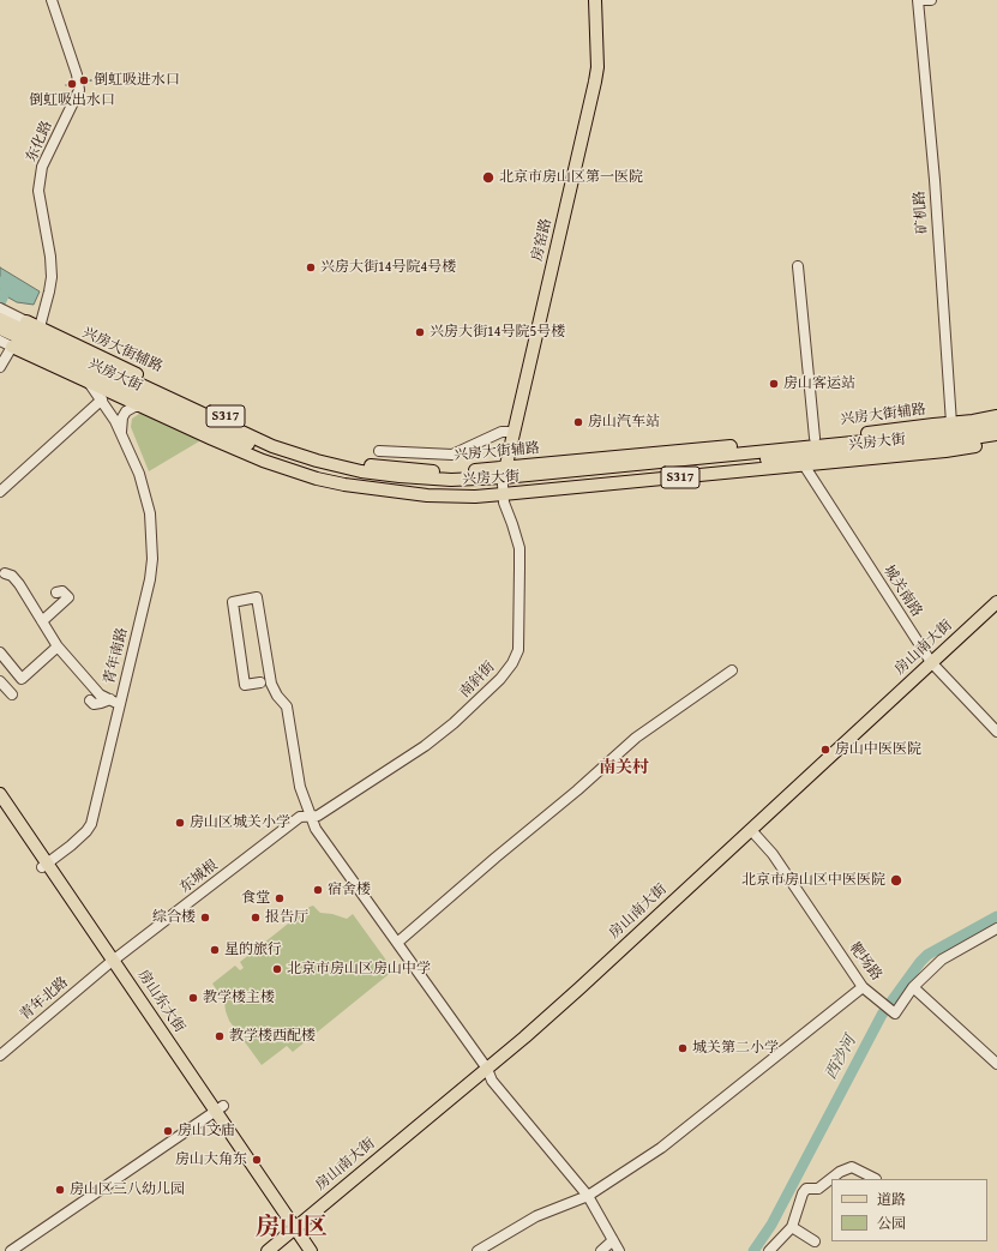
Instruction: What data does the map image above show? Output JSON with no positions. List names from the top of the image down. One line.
{"streets":{"main road":["房窑路","兴房大街辅路","兴房大街","S317","房山南大街","房山东大街"],"street":["东化路","矿机路","城关南路","青年南路","南斜街","东城根","靶场路","青年北路"]},"crossings":[["东化路","兴房大街辅路"],["矿机路","兴房大街辅路"],["房窑路","兴房大街辅路"],["房窑路","兴房大街"],["房窑路","南斜街"],["兴房大街辅路","兴房大街"],["兴房大街辅路","南斜街"],["兴房大街","城关南路"],["兴房大街","青年南路"],["兴房大街","南斜街"],["城关南路","房山南大街"],["房山南大街","靶场路"],["房山南大街","房山东大街"],["青年南路","房山东大街"],["南斜街","东城根"],["东城根","青年北路"],["东城根","房山东大街"],["青年北路","房山东大街"]],"districts":["南关村","房山区"],"water":["西沙河"],"places":["倒虹吸进水口","倒虹吸出水口","北京市房山区第一医院","兴房大街14号院4号楼","兴房大街14号院5号楼","房山客运站","房山汽车站","房山中医医院","房山区城关小学","北京市房山区中医医院","宿舍楼","食堂","综合楼","报告厅","星的旅行","北京市房山区房山中学","教学楼主楼","教学楼西配楼","城关第二小学","房山文庙","房山大角东","房山区三八幼儿园"],"legend":["道路","公园"]}
